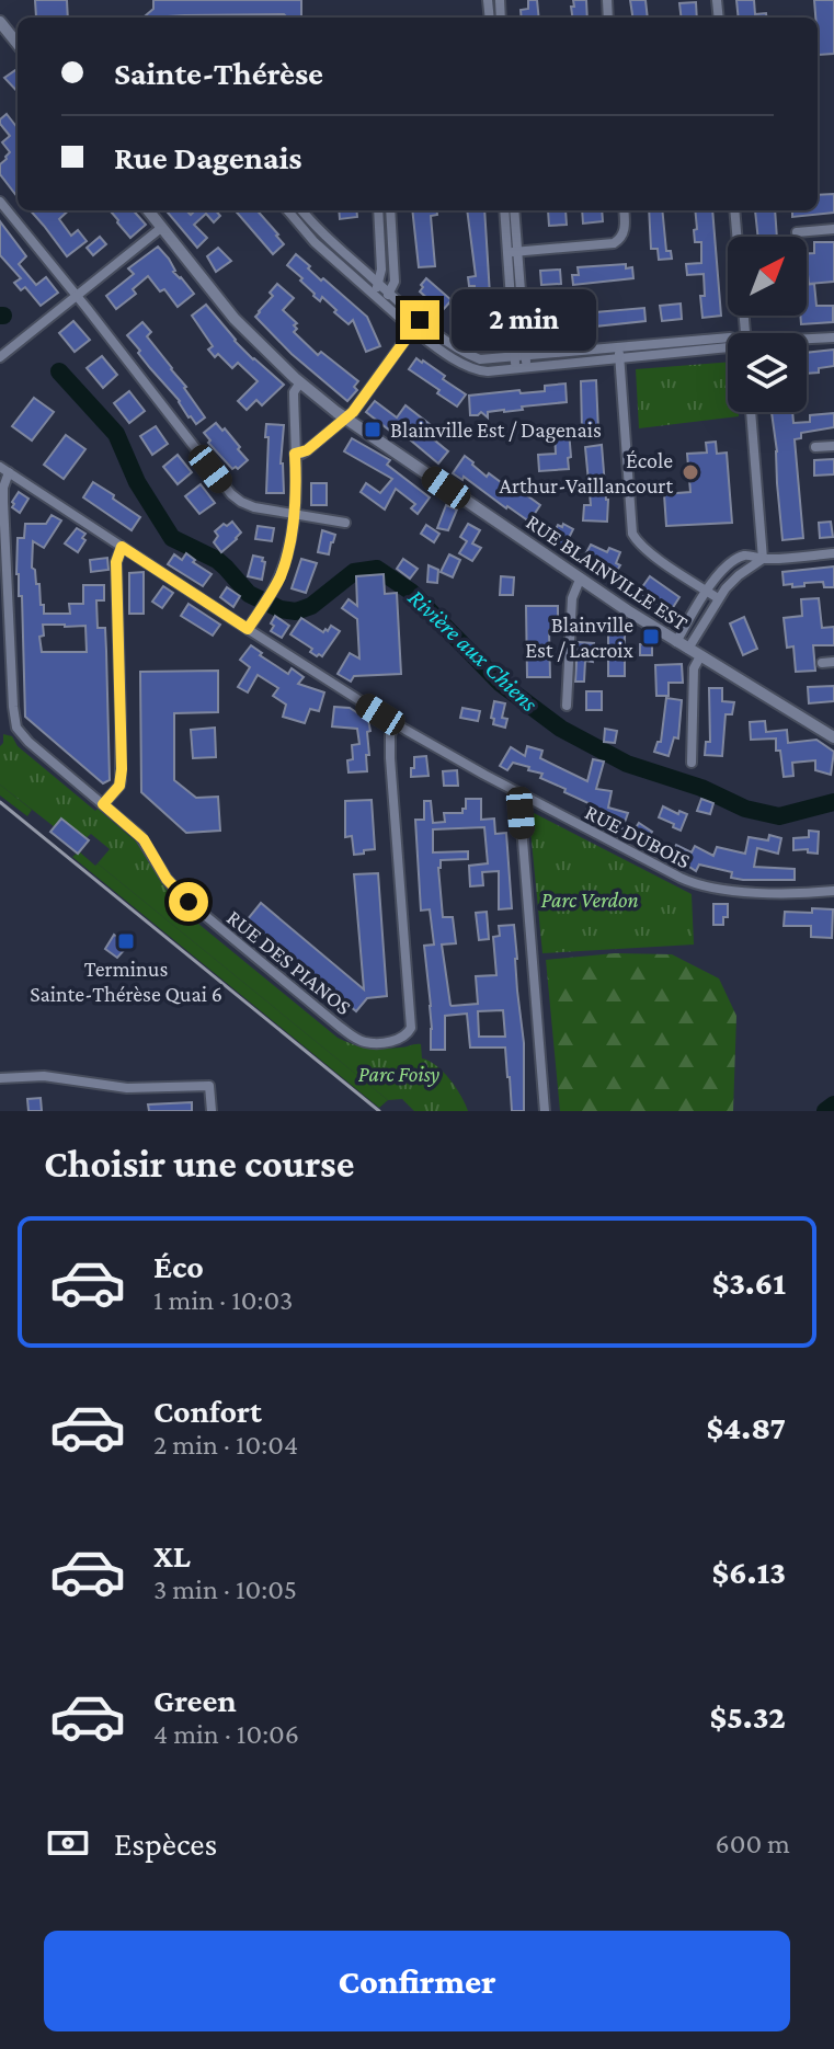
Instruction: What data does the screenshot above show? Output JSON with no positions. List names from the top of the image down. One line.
{"streets":{"street":["RUE BLAINVILLE EST","RUE DUBOIS","RUE DES PIANOS"]},"crossings":[["RUE DUBOIS","RUE DES PIANOS"]],"water":["Rivière aux Chiens"],"parks":["Parc Verdon","Parc Foisy"],"places":{"transit":["Blainville Est / Dagenais","Blainville Est / Lacroix","Terminus Sainte-Thérèse Quai 6"],"other":["École Arthur-Vaillancourt"]},"north":"top right","page":{"banner":["Sainte-Thérèse","Rue Dagenais"],"bubble":"2 min","heading":"Choisir une course","list":[{"name":"Éco","note":"1 min · 10:03","value":"$3.61"},{"name":"Confort","note":"2 min · 10:04","value":"$4.87"},{"name":"XL","note":"3 min · 10:05","value":"$6.13"},{"name":"Green","note":"4 min · 10:06","value":"$5.32"}],"pay":["Espèces","600 m"],"buttons":"Confirmer"}}
